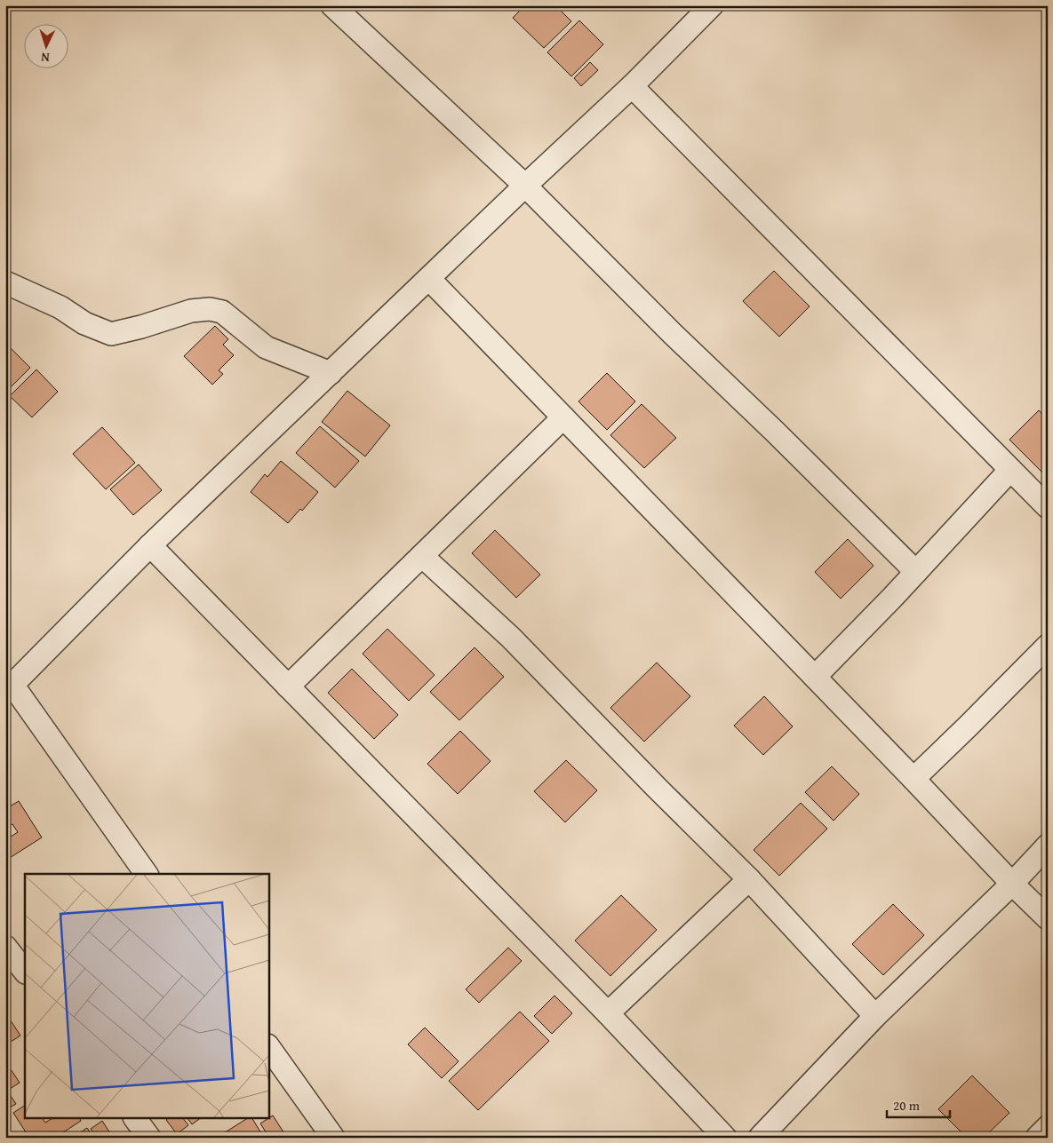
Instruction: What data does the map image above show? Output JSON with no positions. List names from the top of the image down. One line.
{"scale_bar":"20 m","north":"bottom"}
